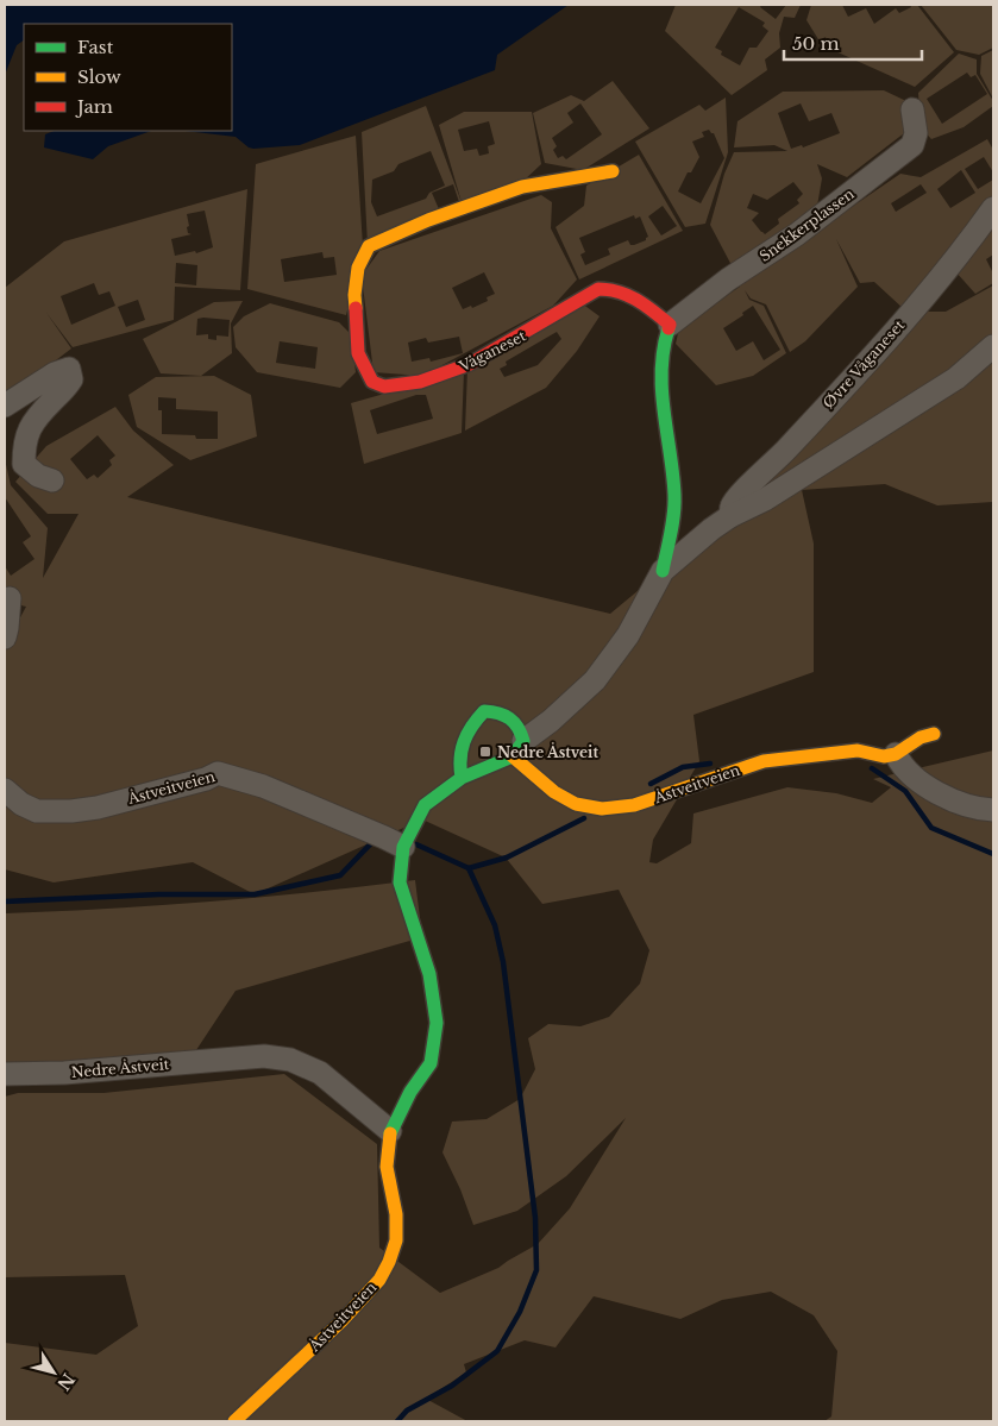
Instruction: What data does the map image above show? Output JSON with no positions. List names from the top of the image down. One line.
{"streets":{"street":["Snekkerplassen","Våganeset","Øvre Våganeset","Åstveitveien","Nedre Åstveit"]},"crossings":[["Snekkerplassen","Våganeset"],["Åstveitveien","Nedre Åstveit"]],"places":{"transit":["Nedre Åstveit"]},"legend":["Fast","Slow","Jam"],"scale_bar":"50 m","north":"bottom right"}
